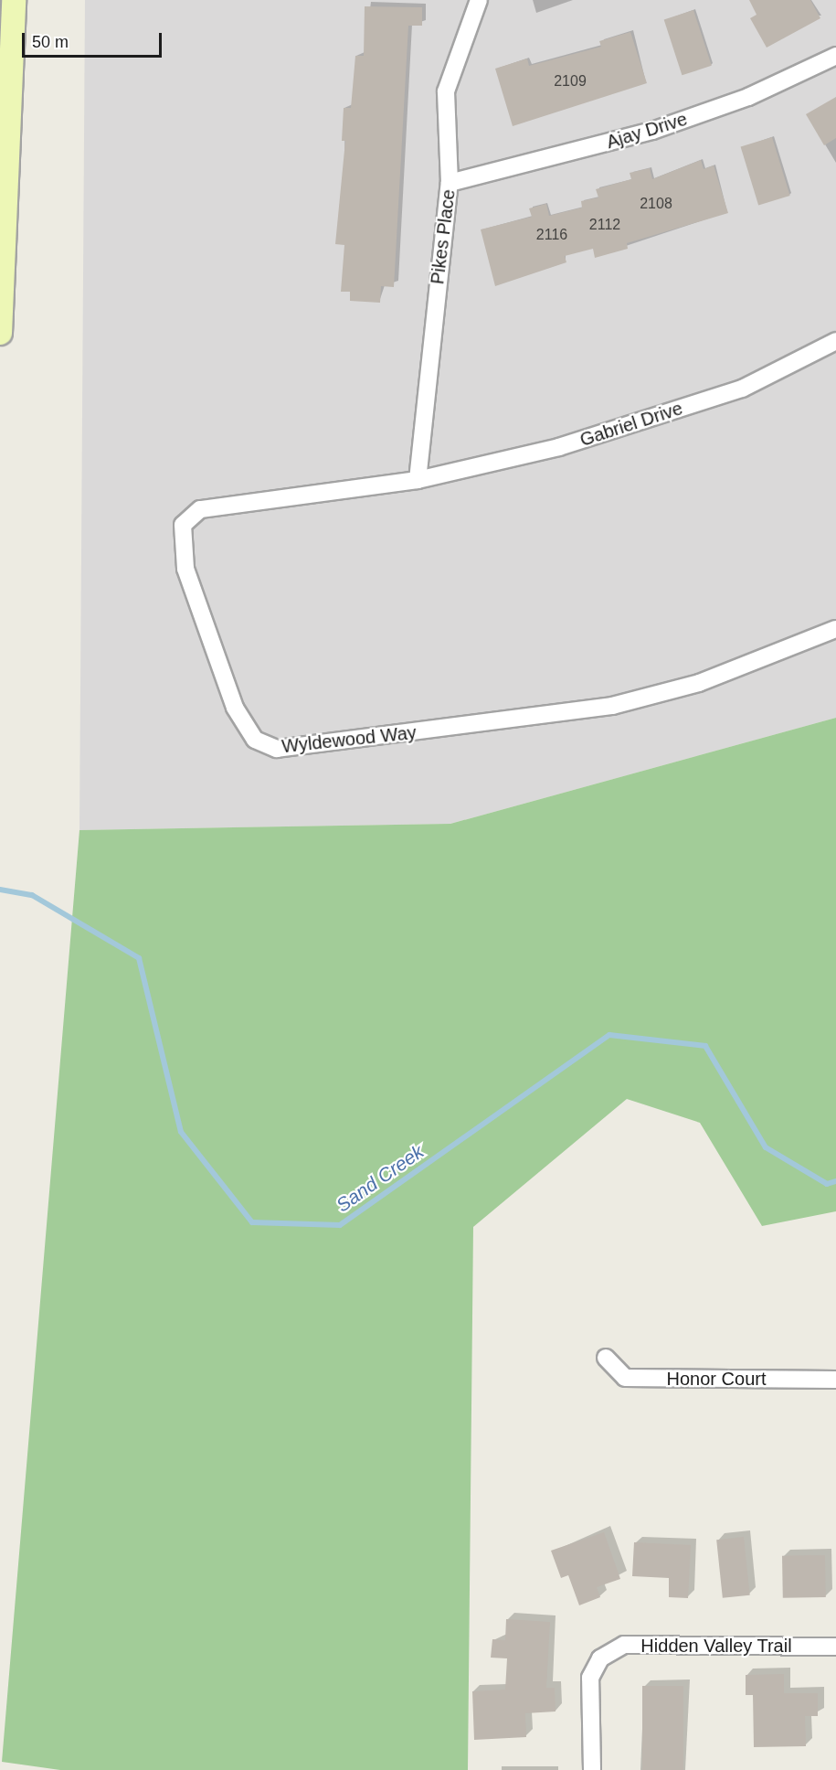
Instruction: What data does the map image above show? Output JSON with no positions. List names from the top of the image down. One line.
{"streets":{"street":["Ajay Drive","Pikes Place","Gabriel Drive","Wyldewood Way","Honor Court","Hidden Valley Trail"]},"crossings":[["Ajay Drive","Pikes Place"],["Pikes Place","Gabriel Drive"],["Pikes Place","Wyldewood Way"],["Gabriel Drive","Wyldewood Way"]],"water":["Sand Creek"],"house_numbers":["2109","2108","2112","2116"],"scale_bar":"50 m"}
